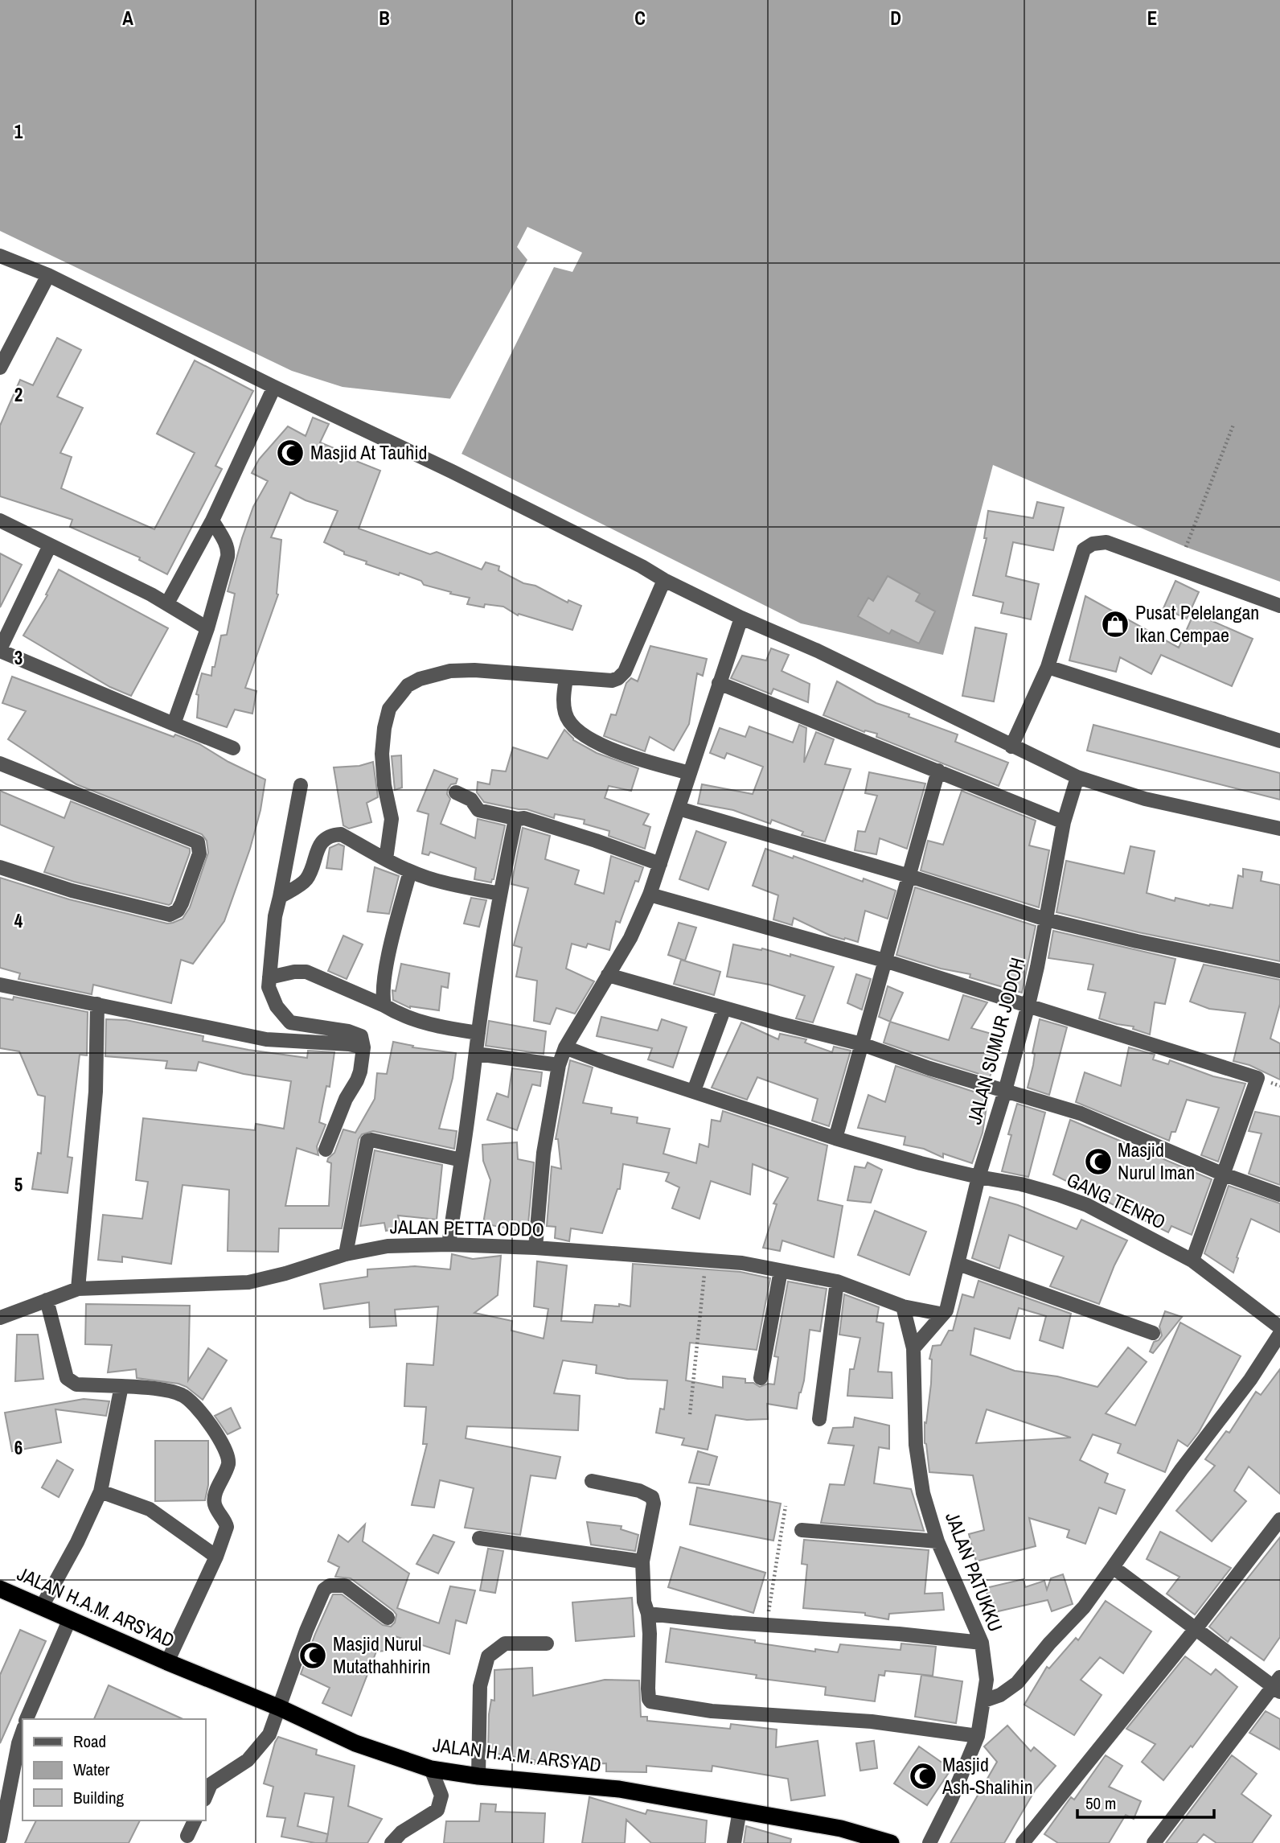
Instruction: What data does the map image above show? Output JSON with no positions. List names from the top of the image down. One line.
{"streets":{"highway":["JALAN H.A.M. ARSYAD"],"street":["JALAN SUMUR JODOH","GANG TENRO","JALAN PETTA ODDO","JALAN PATUKKU"]},"crossings":[["JALAN SUMUR JODOH","GANG TENRO"],["JALAN SUMUR JODOH","JALAN PETTA ODDO"],["JALAN PETTA ODDO","JALAN PATUKKU"]],"places":{"mosque":["Masjid At Tauhid","Masjid Nurul Iman","Masjid Nurul Mutathahhirin","Masjid Ash-Shalihin"],"shop":["Pusat Pelelangan Ikan Cempae"]},"legend":["Road","Water","Building"],"scale_bar":"50 m","grid":{"columns":["A","B","C","D","E"],"rows":["1","2","3","4","5","6"]}}
